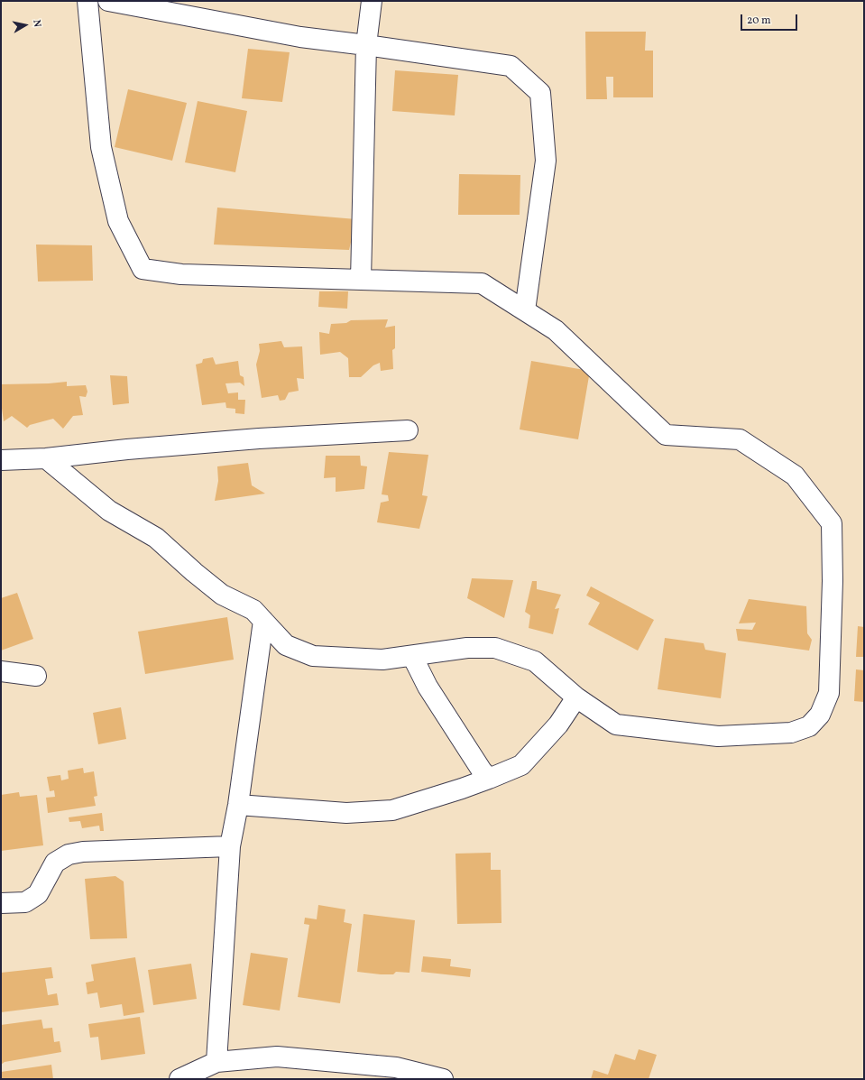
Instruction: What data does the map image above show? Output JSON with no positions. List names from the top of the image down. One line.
{"scale_bar":"20 m","north":"right"}
